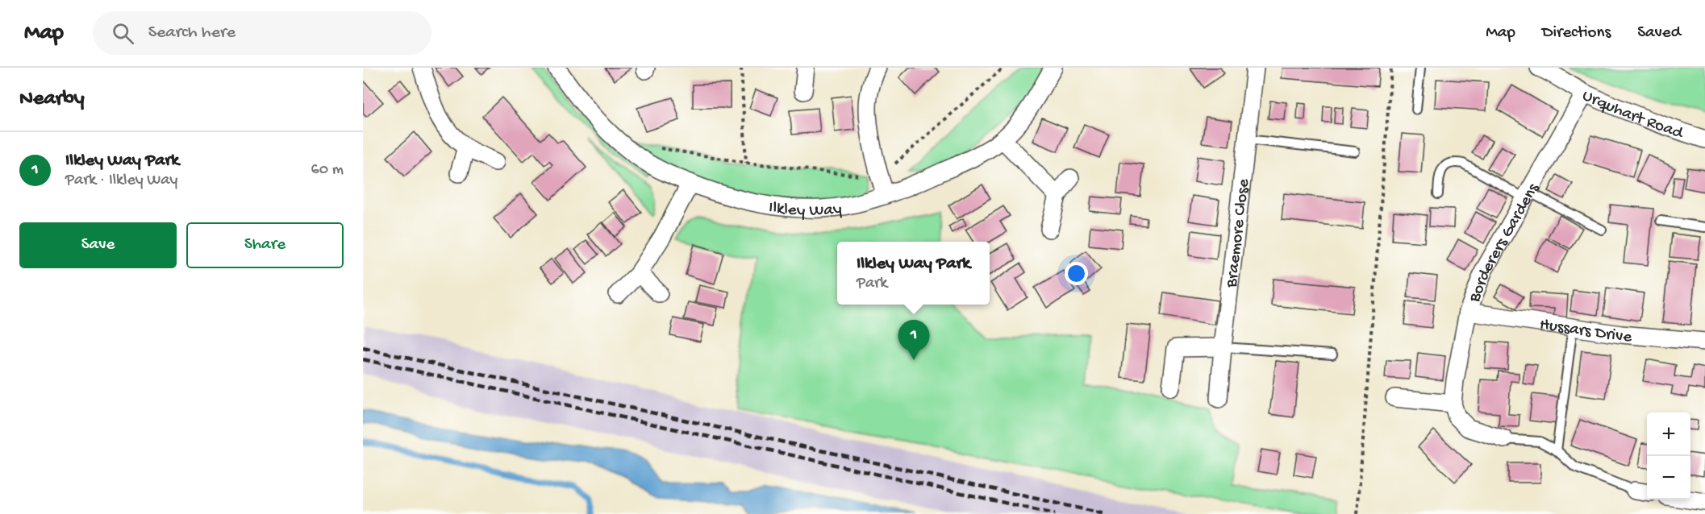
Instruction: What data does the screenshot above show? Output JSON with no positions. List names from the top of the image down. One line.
{"streets":{"street":["Urquhart Road","Ilkley Way","Braemore Close","Borderers Gardens","Hussars Drive"]},"crossings":[["Urquhart Road","Borderers Gardens"],["Borderers Gardens","Hussars Drive"]],"page":{"header":"Map","search":"Search here","nav":["Map","Directions","Saved"],"heading":"Nearby","list":[{"mark":"1","name":"Ilkley Way Park","note":"Park · Ilkley Way","value":"60 m"}],"buttons":["Save","Share"],"popup":["Ilkley Way Park","Park"],"pins":"1","map_buttons":["+","−"]}}
